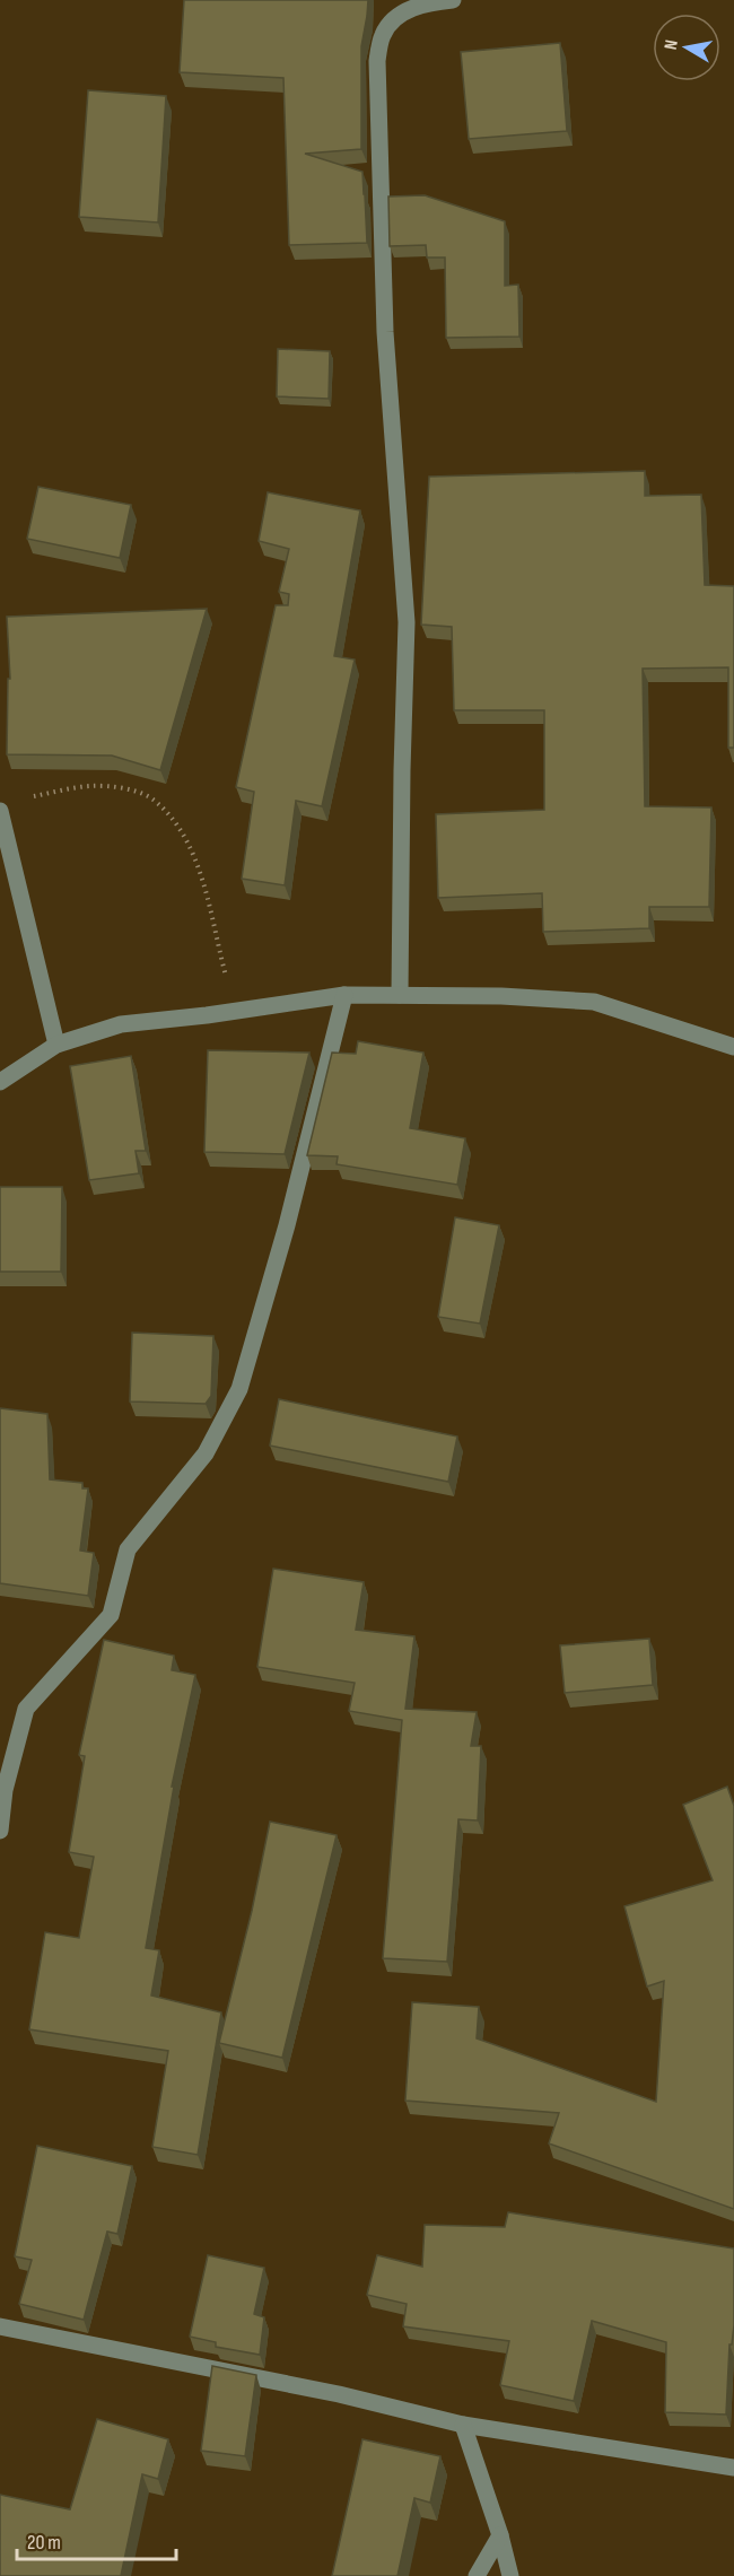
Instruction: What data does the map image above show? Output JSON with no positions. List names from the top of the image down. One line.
{"scale_bar":"20 m","north":"left"}
